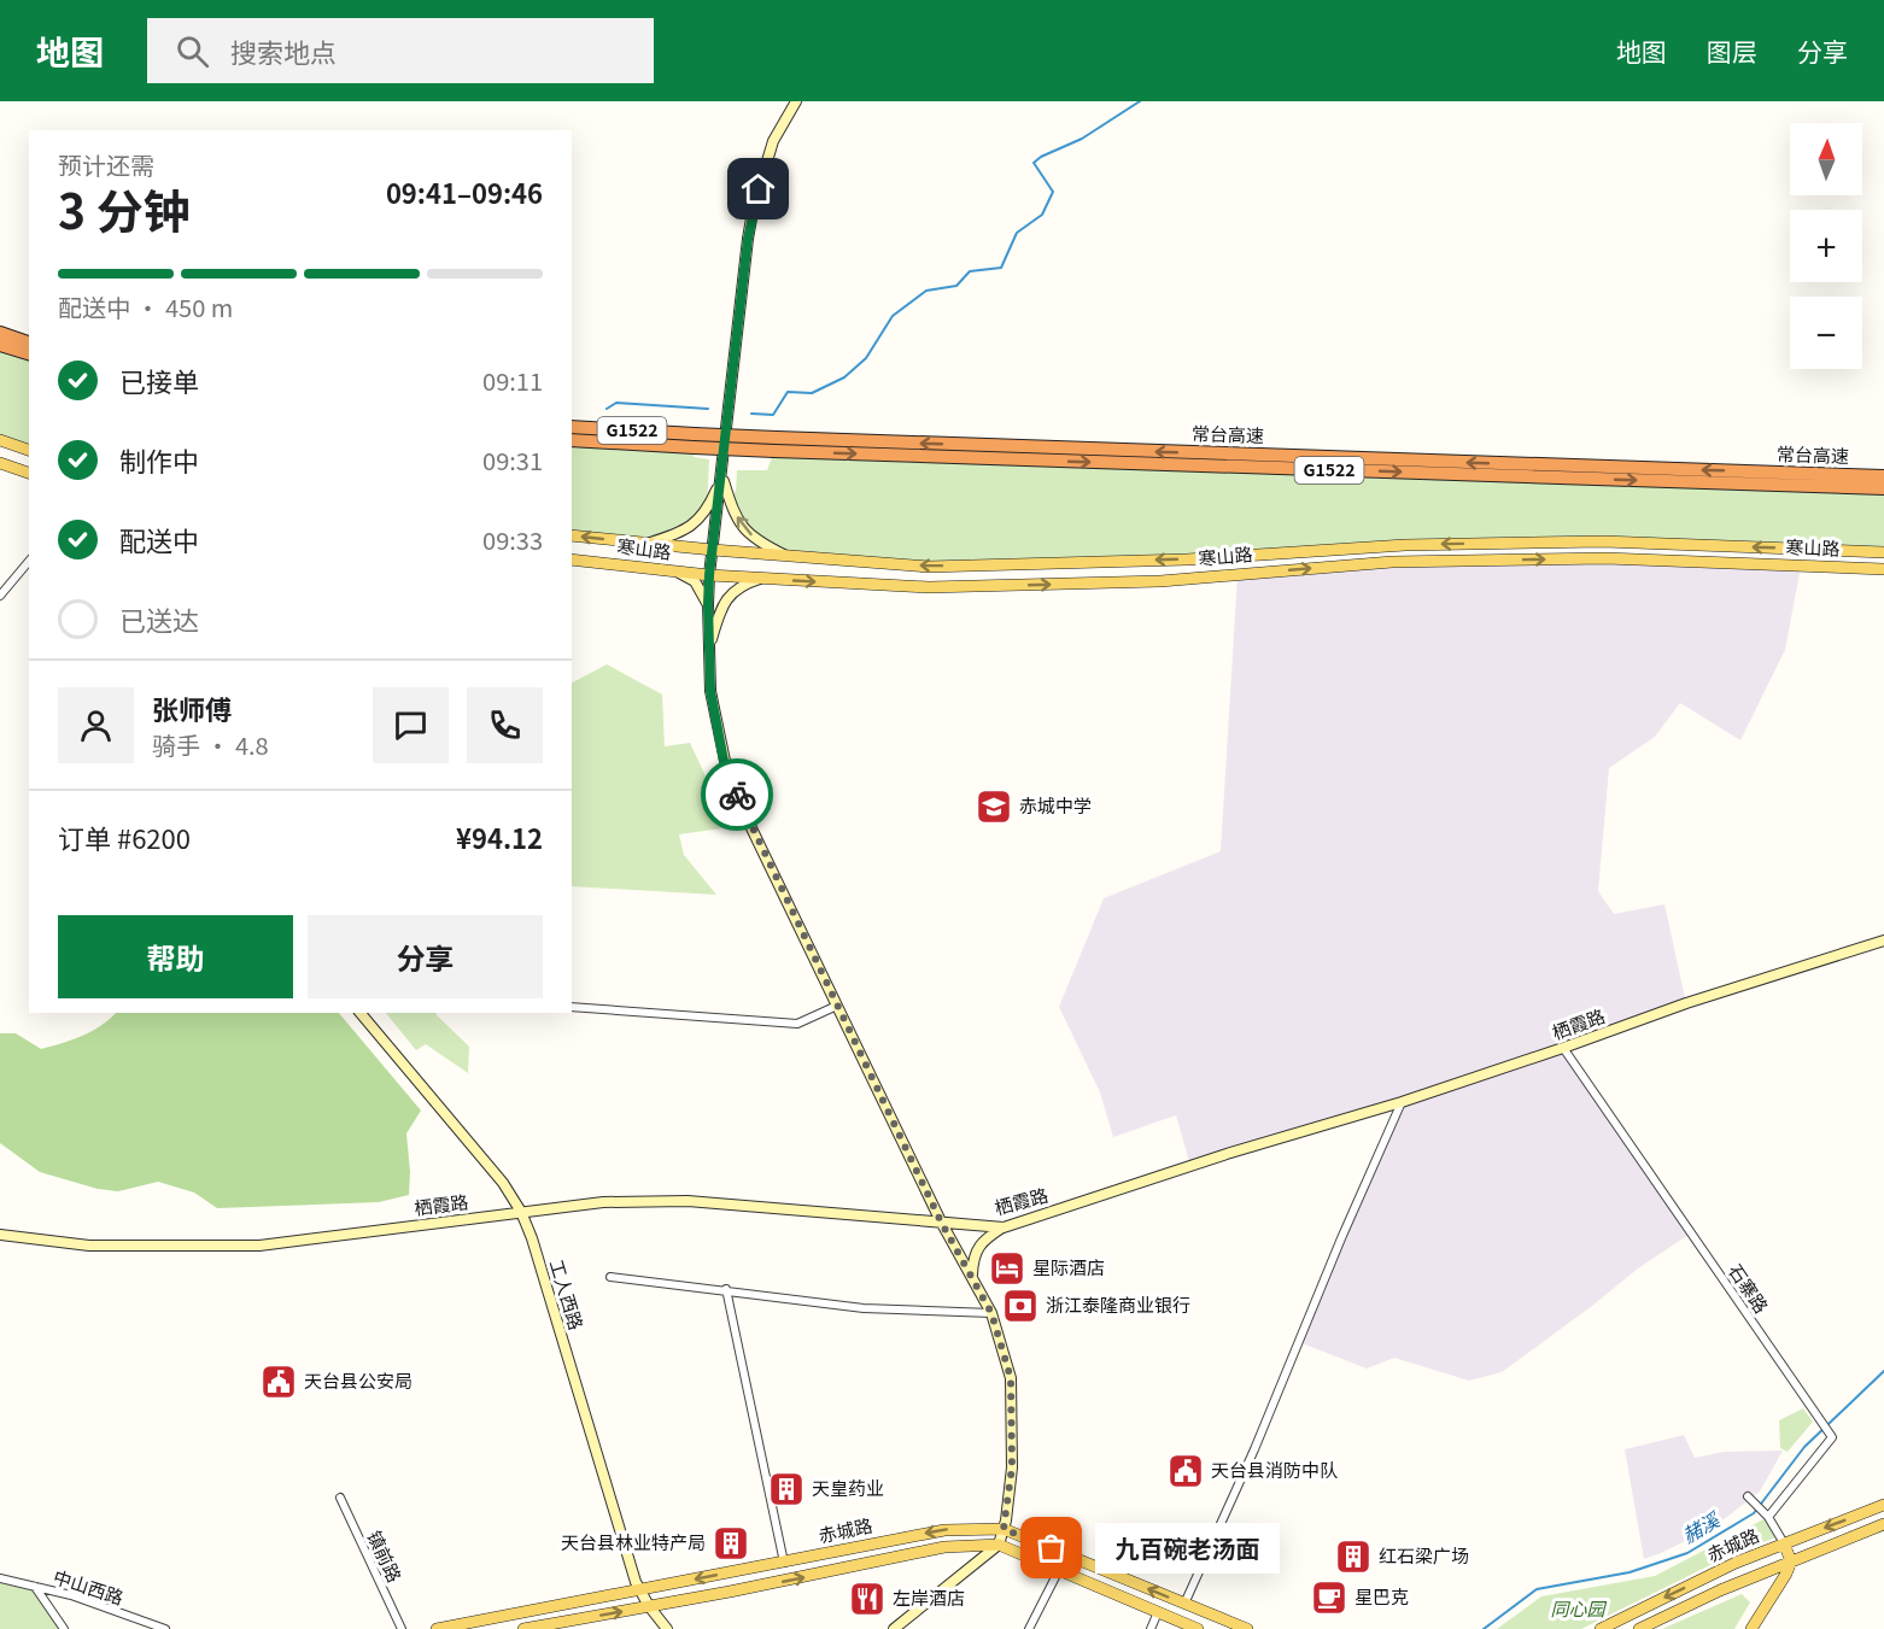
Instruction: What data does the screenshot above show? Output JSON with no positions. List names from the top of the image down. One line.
{"streets":{"highway":["G1522","常台高速"],"main road":["寒山路","栖霞路","工人西路","赤城路"],"street":["石寨路","镇前路","中山西路"]},"crossings":[["栖霞路","石寨路"],["栖霞路","工人西路"],["工人西路","赤城路"]],"water":["赭溪"],"parks":["同心园"],"places":{"school or university":["赤城中学"],"hotel":["星际酒店"],"bank":["浙江泰隆商业银行"],"public building":["天台县公安局","天台县消防中队"],"building":["天皇药业","天台县林业特产局","红石梁广场"],"other":["九百碗老汤面"],"cafe":["星巴克"],"restaurant":["左岸酒店"]},"north":"top","page":{"header":"地图","search":"搜索地点","nav":["地图","图层","分享"],"map_buttons":["+","−"],"heading":["3 分钟","预计还需","09:41–09:46"],"panel":["张师傅","骑手 · 4.8","订单 #6200","¥94.12"],"bar":"配送中 · 450 m","list":[["已接单","09:11"],["制作中","09:31"],["配送中","09:33"],"已送达"],"buttons":["帮助","分享"],"bubble":"九百碗老汤面"}}
